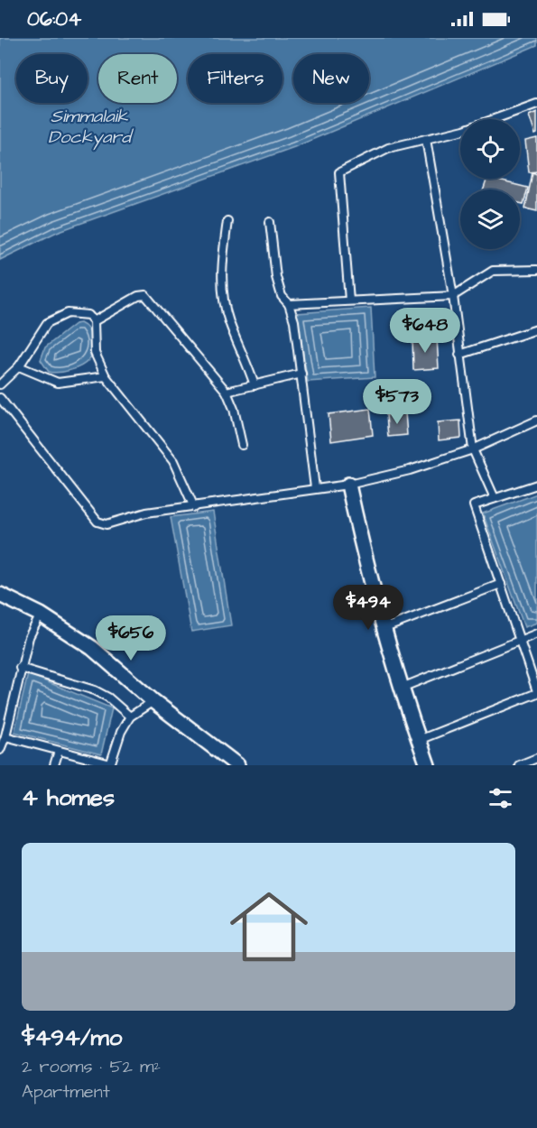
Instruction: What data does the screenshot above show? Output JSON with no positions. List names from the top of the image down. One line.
{"water":["Simmalaik Dockyard"],"page":{"status":"06:04","chip":["Buy","Rent","Filters","New"],"price":["$648","$573","$494","$656"],"heading":"4 homes","list":[{"name":"$494/mo","note":"2 rooms · 52 m² · Apartment"}]}}
